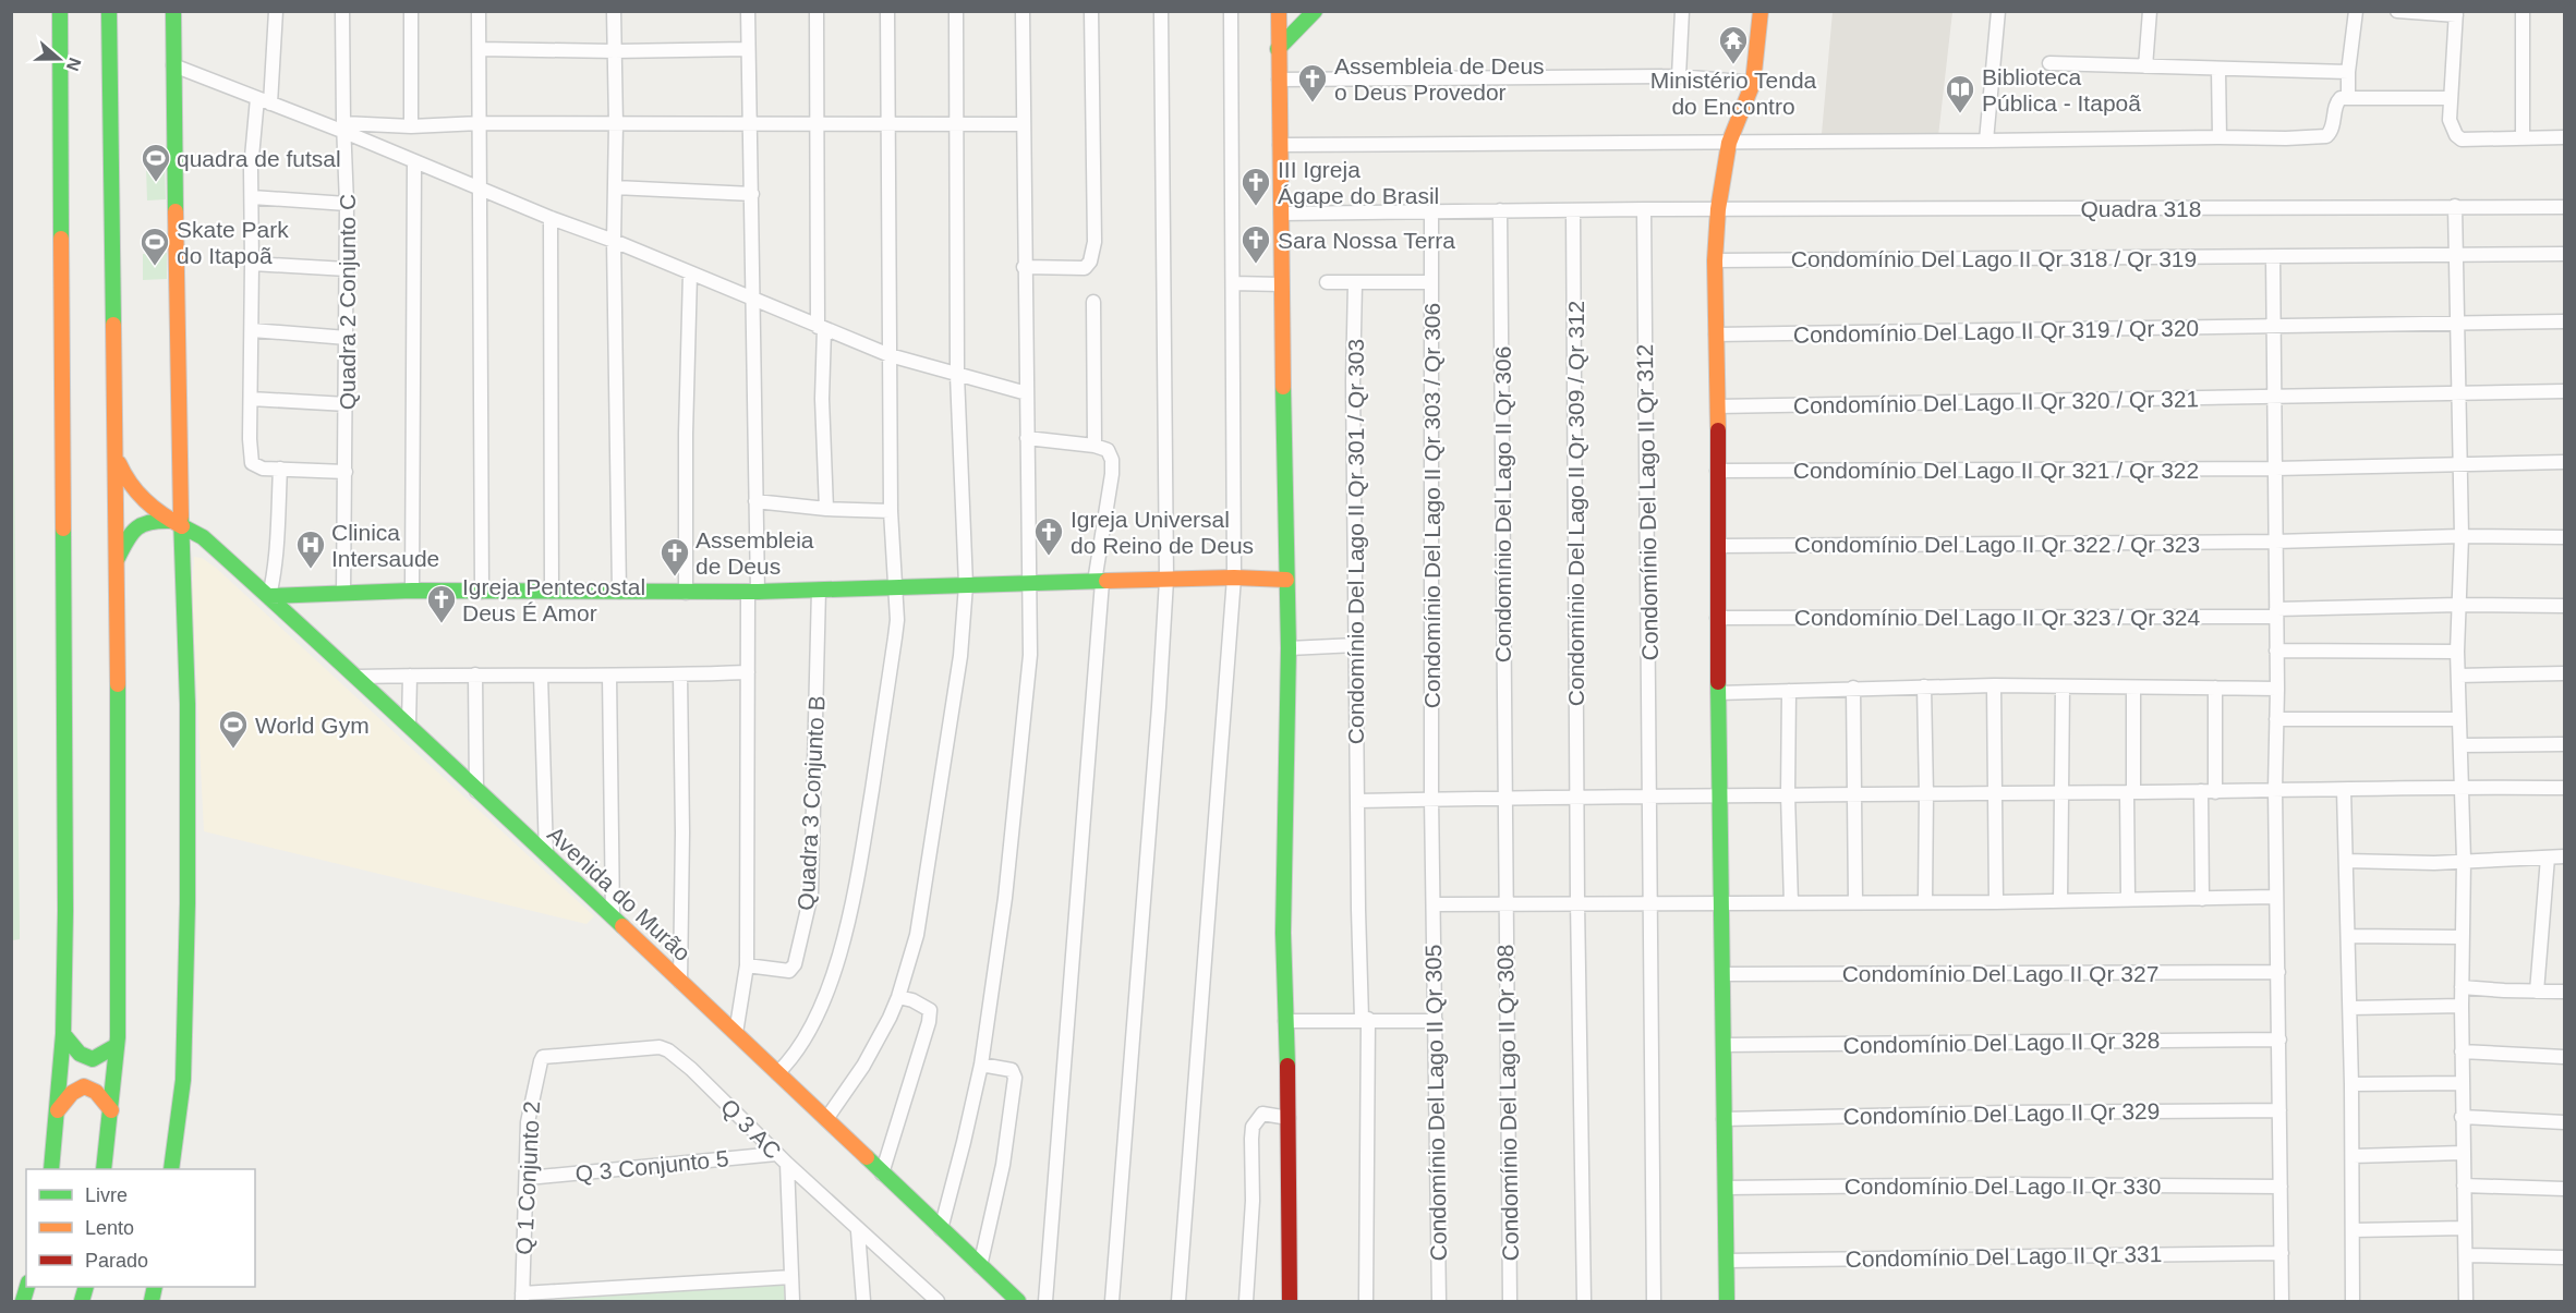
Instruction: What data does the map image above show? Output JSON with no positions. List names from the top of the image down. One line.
{"streets":{"street":["Quadra 318","Condomínio Del Lago II Qr 318 / Qr 319","Quadra 2 Conjunto C","Condomínio Del Lago II Qr 319 / Qr 320","Condomínio Del Lago II Qr 320 / Qr 321","Condomínio Del Lago II Qr 321 / Qr 322","Condomínio Del Lago II Qr 312","Condomínio Del Lago II Qr 309 / Qr 312","Condomínio Del Lago II Qr 306","Condomínio Del Lago II Qr 303 / Qr 306","Condomínio Del Lago II Qr 301 / Qr 303","Condomínio Del Lago II Qr 322 / Qr 323","Condomínio Del Lago II Qr 323 / Qr 324","Quadra 3 Conjunto B","Avenida do Murão","Condomínio Del Lago II Qr 327","Condomínio Del Lago II Qr 328","Condomínio Del Lago II Qr 305","Condomínio Del Lago II Qr 308","Condomínio Del Lago II Qr 329","Q 3 AC","Q 3 Conjunto 5","Q 1 Conjunto 2","Condomínio Del Lago II Qr 330","Condomínio Del Lago II Qr 331"]},"crossings":[["Quadra 318","Condomínio Del Lago II Qr 312"],["Quadra 318","Condomínio Del Lago II Qr 309 / Qr 312"],["Quadra 318","Condomínio Del Lago II Qr 306"],["Quadra 318","Condomínio Del Lago II Qr 303 / Qr 306"],["Condomínio Del Lago II Qr 306","Condomínio Del Lago II Qr 308"],["Condomínio Del Lago II Qr 303 / Qr 306","Condomínio Del Lago II Qr 305"],["Q 3 AC","Q 3 Conjunto 5"],["Q 3 AC","Q 1 Conjunto 2"],["Q 3 Conjunto 5","Q 1 Conjunto 2"]],"places":{"temple":["Ministério Tenda do Encontro"],"church":["Assembleia de Deus o Deus Provedor","III Igreja Ágape do Brasil","Sara Nossa Terra","Igreja Universal do Reino de Deus","Assembleia de Deus","Igreja Pentecostal Deus É Amor"],"library":["Biblioteca Pública - Itapoã"],"sports":["quadra de futsal","Skate Park do Itapoã","World Gym"],"hospital":["Clinica Intersaude"]},"legend":["Livre","Lento","Parado"],"north":"right"}
